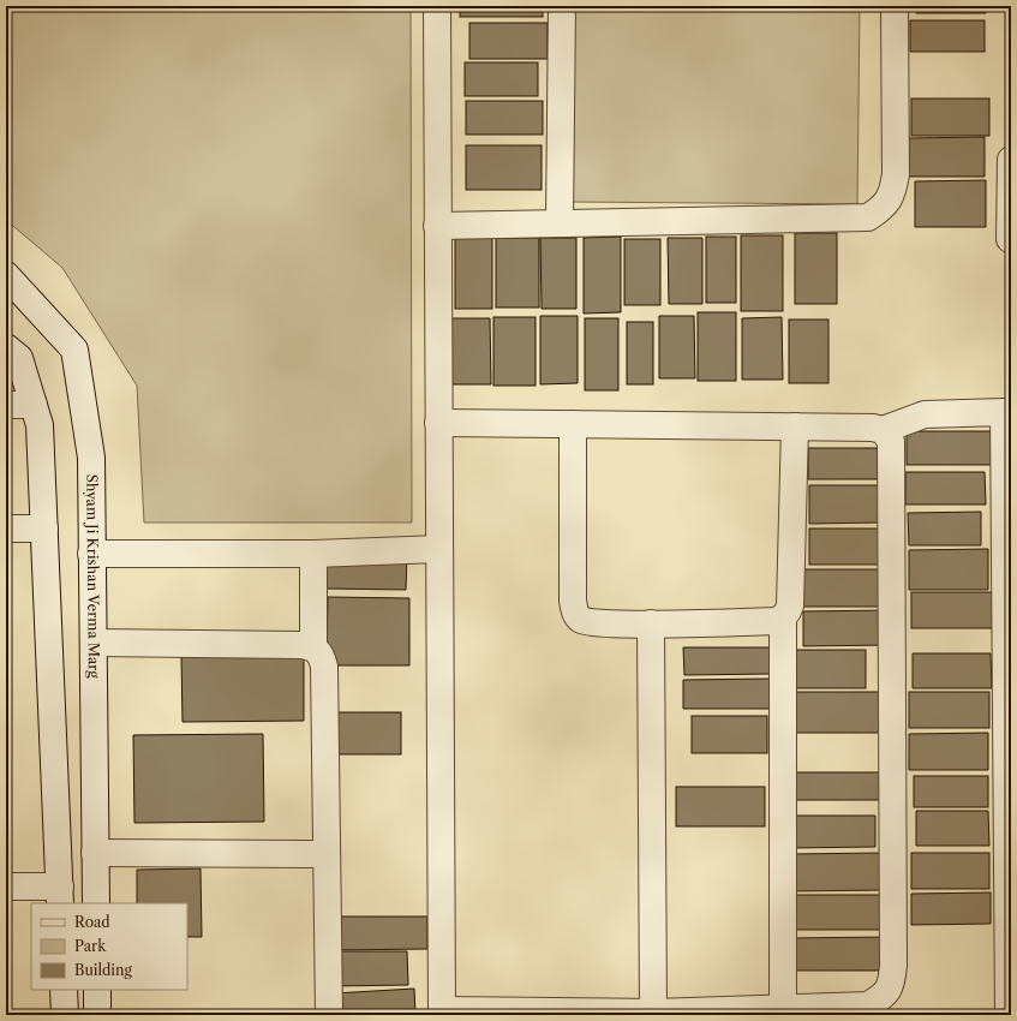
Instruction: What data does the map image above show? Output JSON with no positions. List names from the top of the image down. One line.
{"streets":{"street":["Shyam Ji Krishan Verma Marg"]},"legend":["Road","Park","Building"]}
